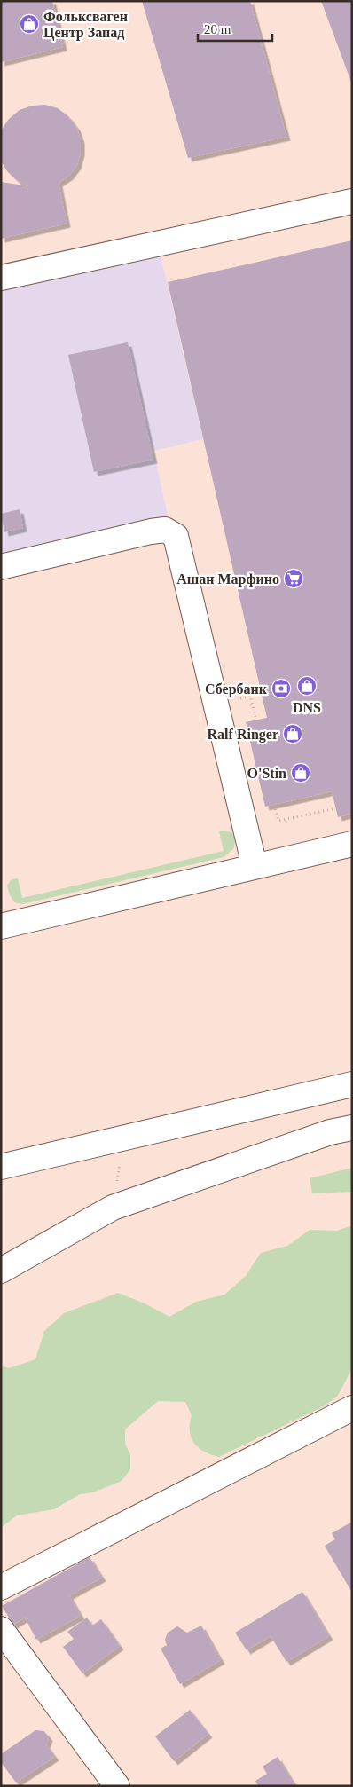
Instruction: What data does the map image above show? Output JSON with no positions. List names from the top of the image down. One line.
{"places":{"shop":["Фольксваген Центр Запад","DNS","Ralf Ringer","O'Stin"],"supermarket":["Ашан Марфино"],"bank":["Сбербанк"]},"scale_bar":"20 m"}
